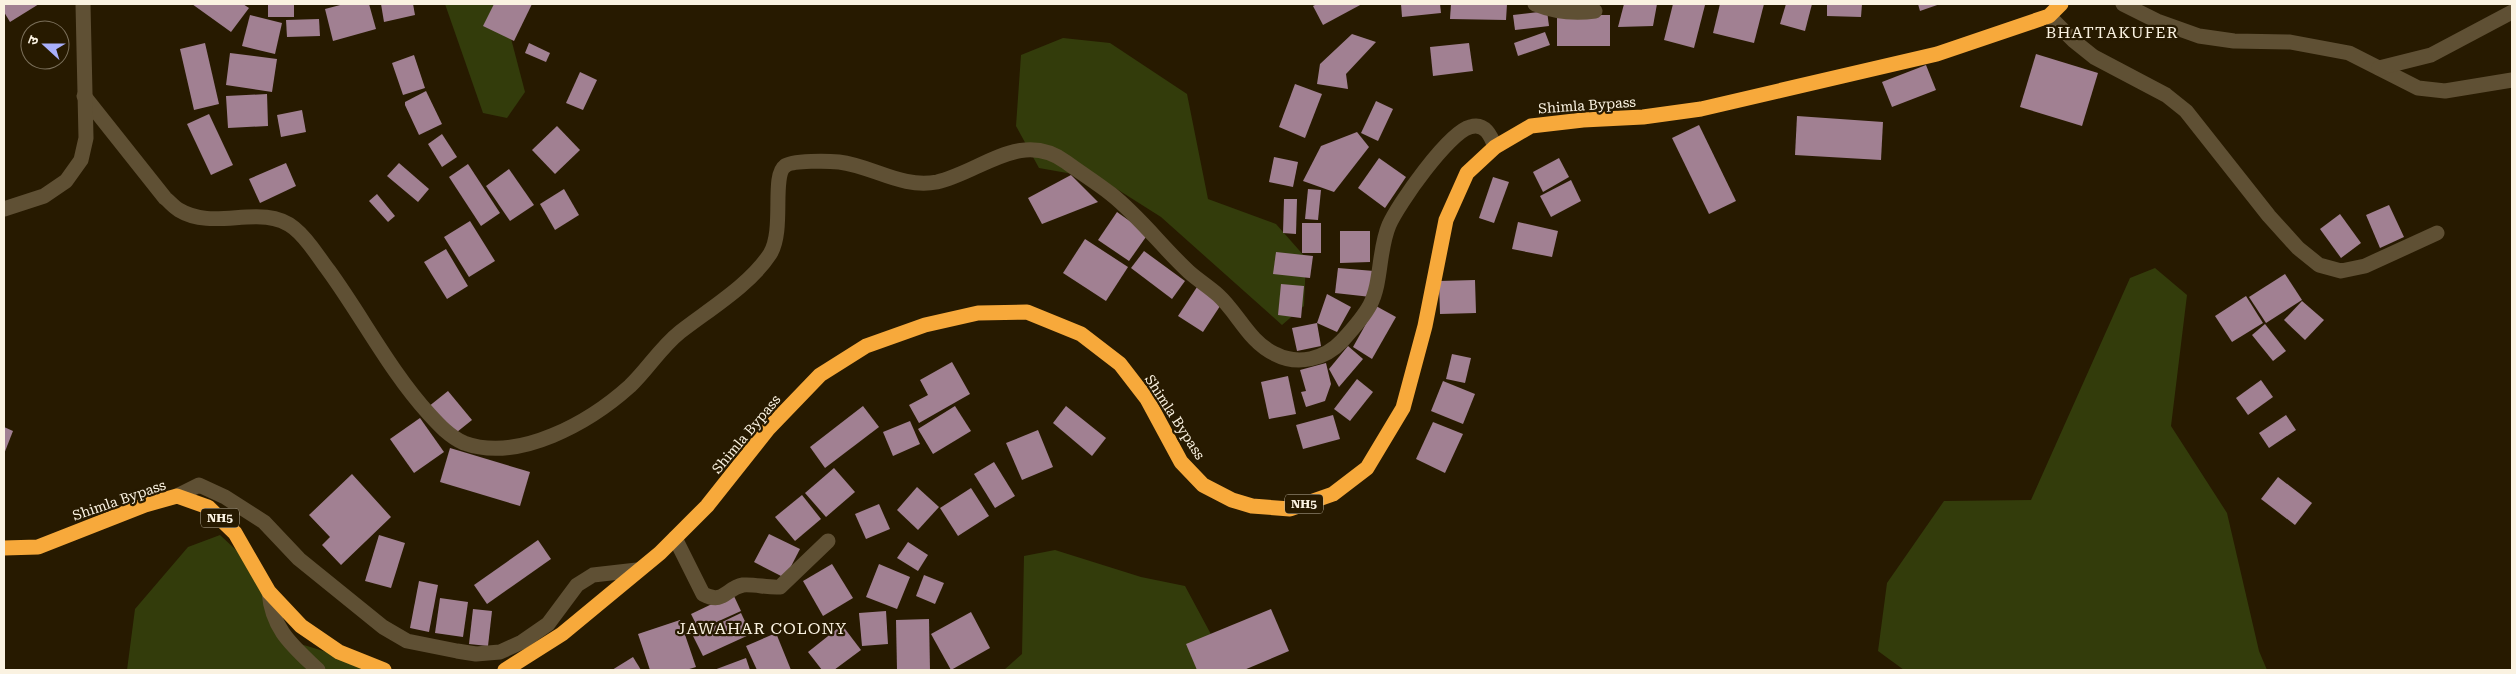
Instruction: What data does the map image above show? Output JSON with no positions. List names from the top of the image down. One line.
{"streets":{"highway":["Shimla Bypass","NH5"]},"districts":["BHATTAKUFER","JAWAHAR COLONY"],"north":"left"}
